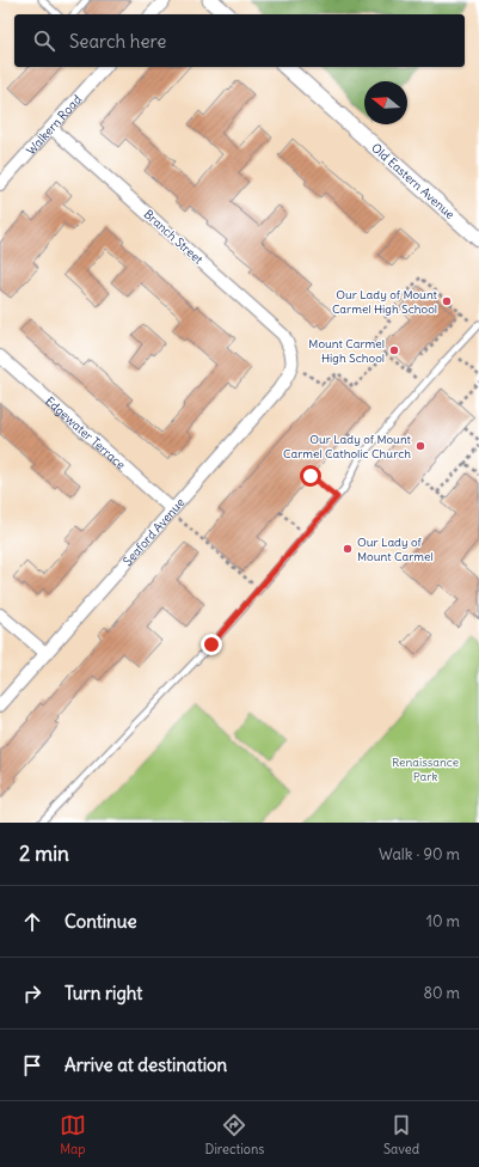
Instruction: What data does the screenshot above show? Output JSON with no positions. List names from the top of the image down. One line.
{"streets":{"street":["Walkern Road","Old Eastern Avenue","Branch Street","Edgewater Terrace","Seaford Avenue"]},"crossings":[["Walkern Road","Branch Street"],["Branch Street","Seaford Avenue"],["Edgewater Terrace","Seaford Avenue"]],"parks":["Renaissance Park"],"places":["Our Lady of Mount Carmel High School","Mount Carmel High School","Our Lady of Mount Carmel Catholic Church","Our Lady of Mount Carmel"],"north":"left","page":{"search":"Search here","heading":["2 min","Walk · 90 m"],"list":[["Continue","10 m"],["Turn right","80 m"],"Arrive at destination"],"nav":["Map","Directions","Saved"]}}
